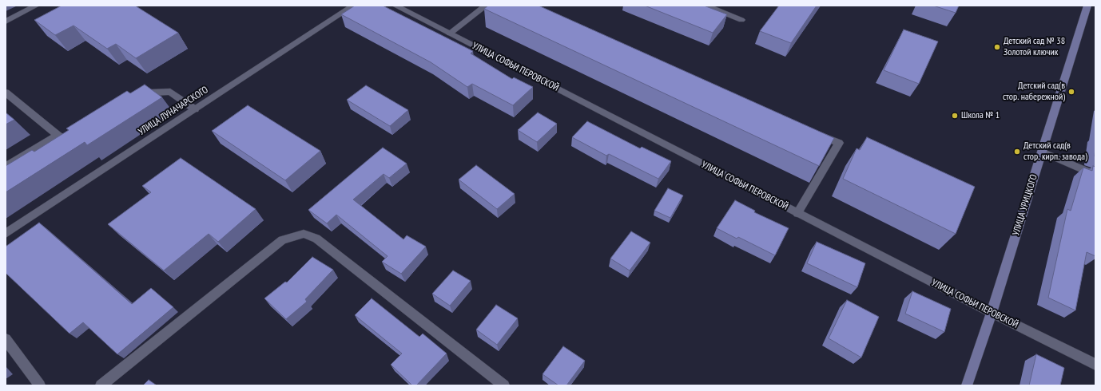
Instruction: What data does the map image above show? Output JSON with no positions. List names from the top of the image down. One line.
{"streets":{"main road":["УЛИЦА УРИЦКОГО"],"street":["УЛИЦА СОФЬИ ПЕРОВСКОЙ","УЛИЦА ЛУНАЧАРСКОГО"]},"crossings":[["УЛИЦА СОФЬИ ПЕРОВСКОЙ","УЛИЦА УРИЦКОГО"]],"places":["Детский сад № 38 Золотой ключик","Детский сад(в стор. набережной)","Школа № 1","Детский сад(в стор. кирп. завода)"]}
